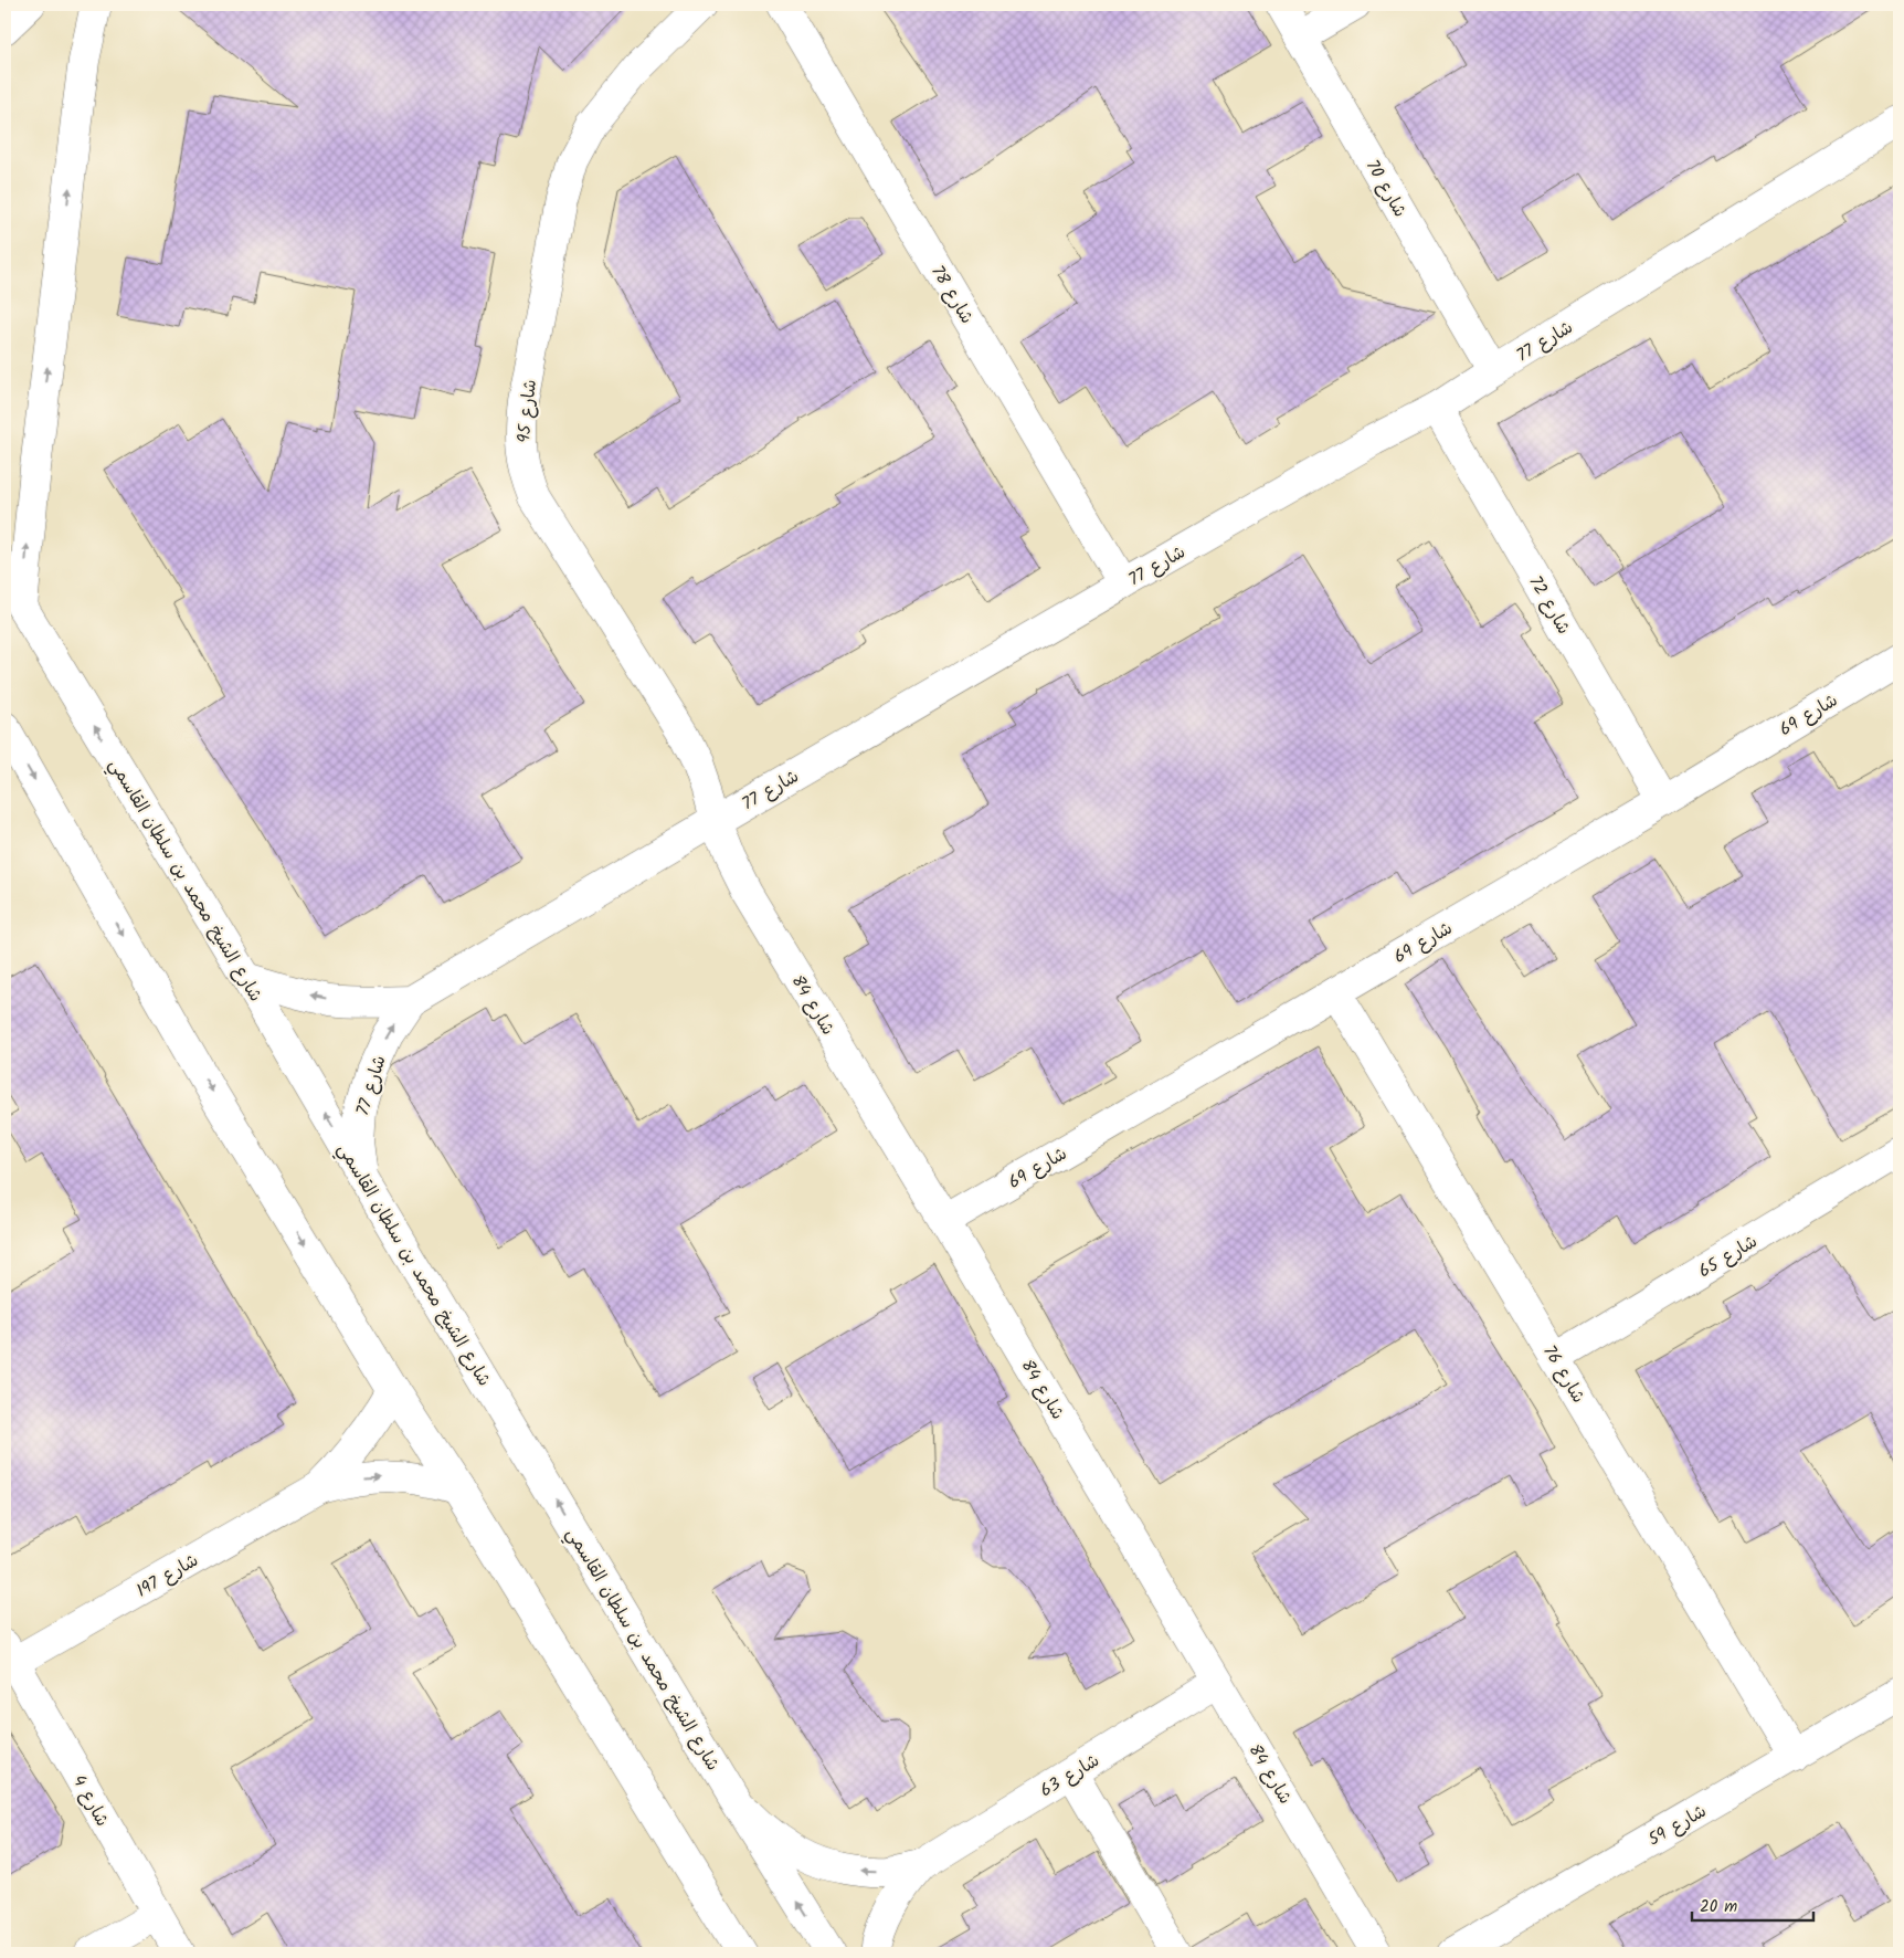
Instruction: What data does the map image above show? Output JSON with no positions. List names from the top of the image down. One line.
{"streets":{"street":["شارع 70","شارع 78","شارع 77","شارع 95","شارع 72","شارع 69","شارع الشيخ محمد بن سلطان القاسمي","شارع 84","شارع 65","شارع 76","شارع 197","شارع 63","شارع 4","شارع 59"]},"crossings":[["شارع 70","شارع 77"],["شارع 78","شارع 77"],["شارع 77","شارع 95"],["شارع 77","شارع 72"],["شارع 77","شارع الشيخ محمد بن سلطان القاسمي"],["شارع 77","شارع 84"],["شارع 95","شارع 84"],["شارع 72","شارع 69"],["شارع 69","شارع 84"],["شارع 69","شارع 76"],["شارع الشيخ محمد بن سلطان القاسمي","شارع 63"],["شارع 84","شارع 63"],["شارع 65","شارع 76"],["شارع 76","شارع 59"],["شارع 197","شارع 4"]],"scale_bar":"20 m"}
